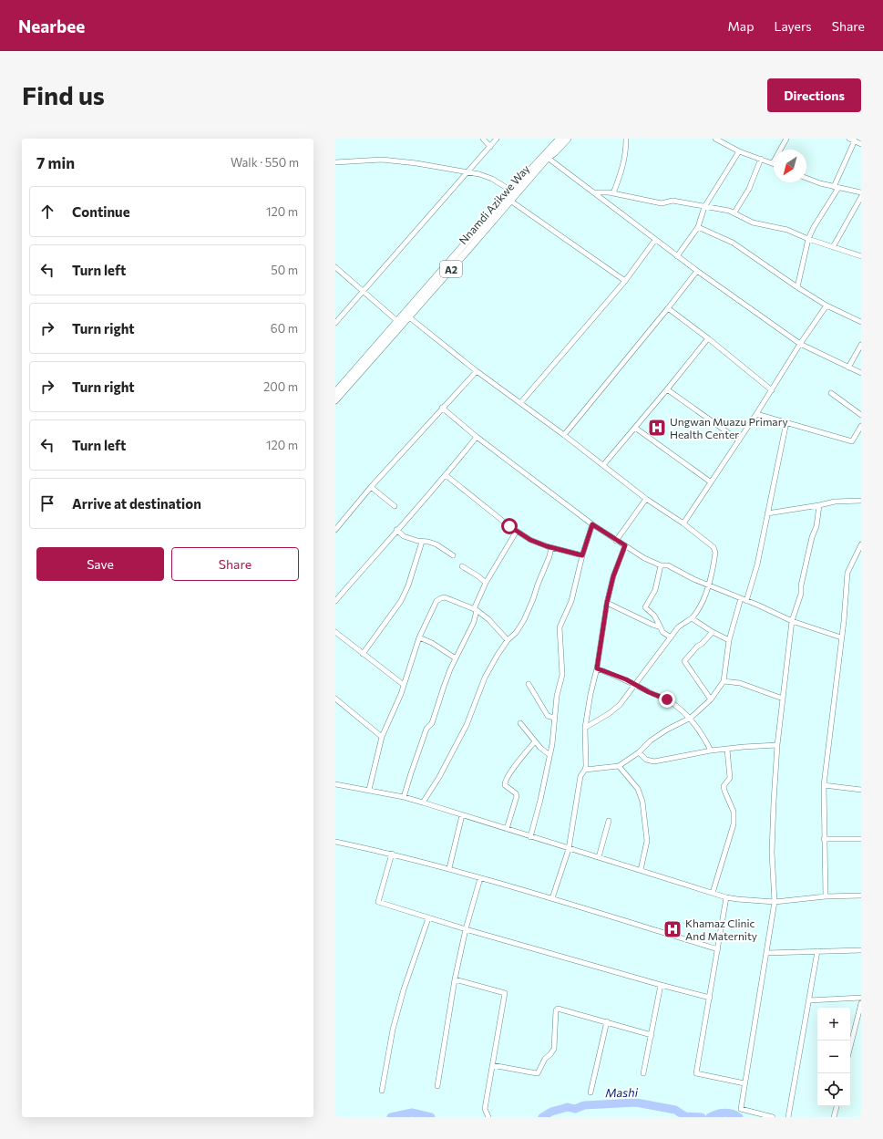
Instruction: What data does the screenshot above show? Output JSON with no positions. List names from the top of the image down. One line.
{"streets":{"highway":["Nnamdi Azikwe Way","A2"]},"water":["Mashi"],"places":{"hospital":["Ungwan Muazu Primary Health Center","Khamaz Clinic And Maternity"]},"north":"bottom left","page":{"header":"Nearbee","nav":["Map","Layers","Share"],"buttons":["Directions",["Save","Share"]],"title":"Find us","heading":["7 min","Walk · 550 m"],"list":[["Continue","120 m"],["Turn left","50 m"],["Turn right","60 m"],["Turn right","200 m"],["Turn left","120 m"],"Arrive at destination"],"map_buttons":["+","−"]}}
